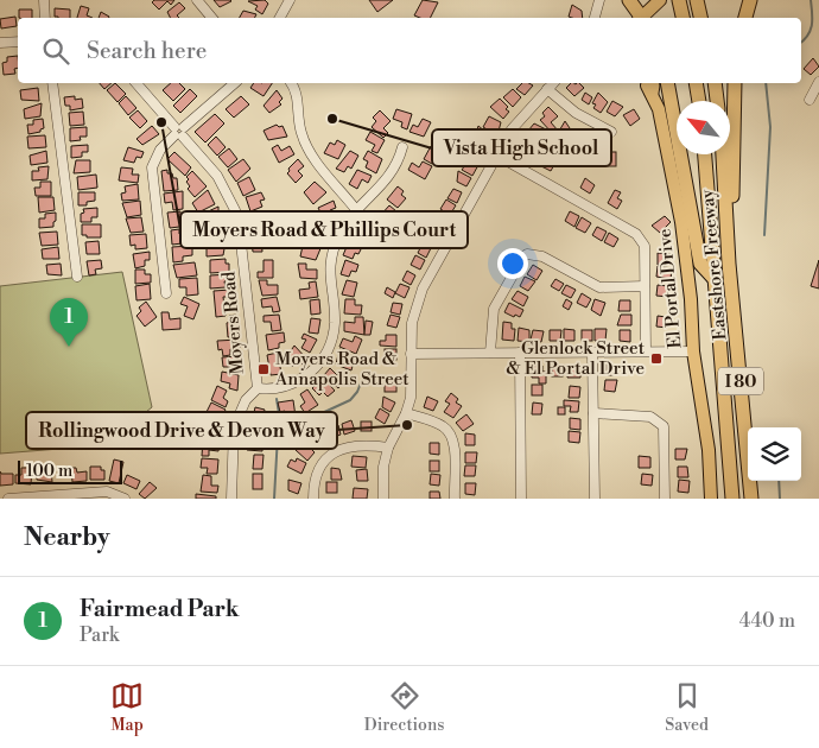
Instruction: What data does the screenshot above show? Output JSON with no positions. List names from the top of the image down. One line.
{"streets":{"highway":["Eastshore Freeway","I 80"],"main road":["El Portal Drive"],"street":["Moyers Road"]},"places":{"other":["Vista High School","Moyers Road & Phillips Court","Rollingwood Drive & Devon Way"],"transit":["Glenlock Street & El Portal Drive","Moyers Road & Annapolis Street"]},"scale_bar":"100 m","north":"top left","page":{"search":"Search here","pins":"1","scale":"100 m","heading":"Nearby","list":[{"mark":"1","name":"Fairmead Park","note":"Park","value":"440 m"}],"nav":["Map","Directions","Saved"]}}
